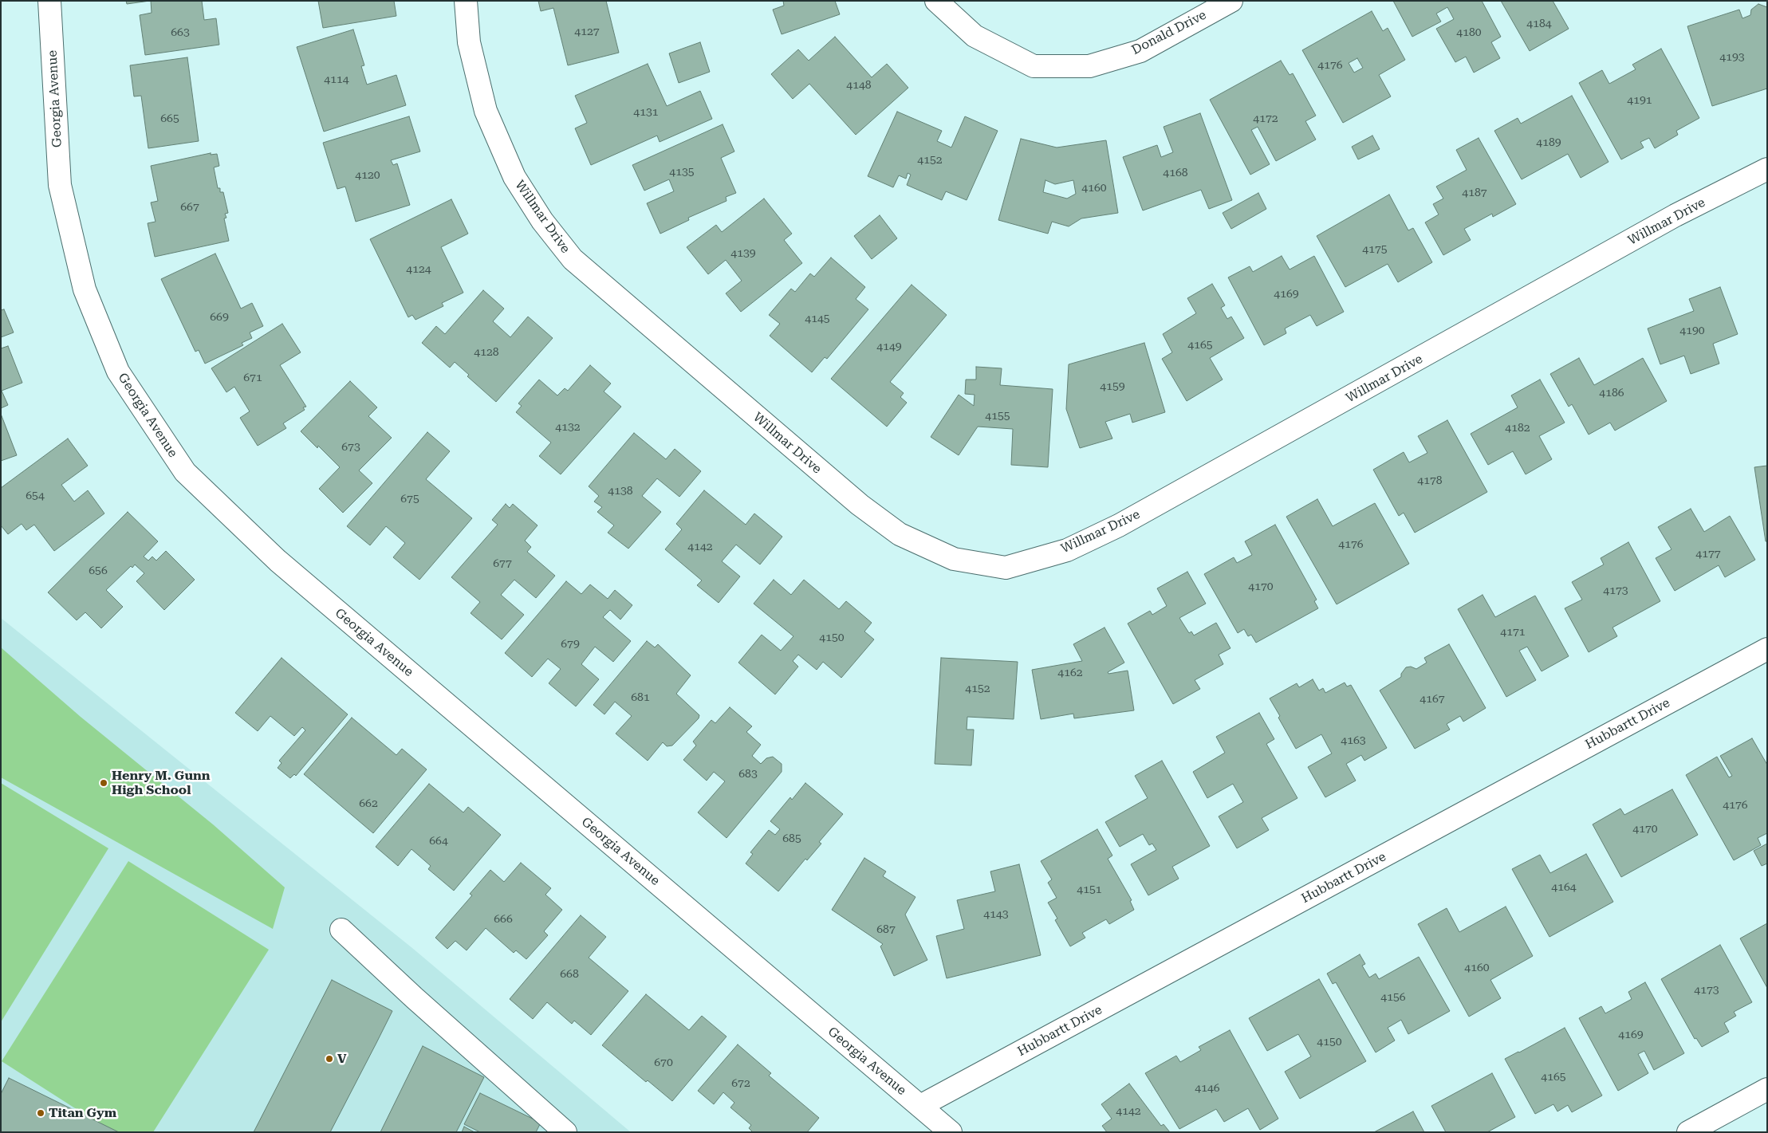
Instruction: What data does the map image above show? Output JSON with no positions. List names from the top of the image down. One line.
{"streets":{"street":["Donald Drive","Georgia Avenue","Willmar Drive","Hubbartt Drive"]},"crossings":[["Georgia Avenue","Hubbartt Drive"]],"places":["Henry M. Gunn High School","V","Titan Gym"],"house_numbers":["4184","4127","663","4180","4193","4176","4114","4148","4191","4131","665","4172","4189","4152","4135","4168","4120","4160","4187","667","4175","4139","4124","4169","669","4145","4190","4165","4149","4128","671","4159","4186","4155","4132","4182","673","4178","4138","654","675","4176","4142","4177","677","656","4170","4173","4171","4150","679","4162","4152","681","4167","4163","683","662","4176","4170","685","664","4164","4151","4143","666","687","4160","668","4173","4156","4169","4150","670","4165","672","4146","4142"]}
